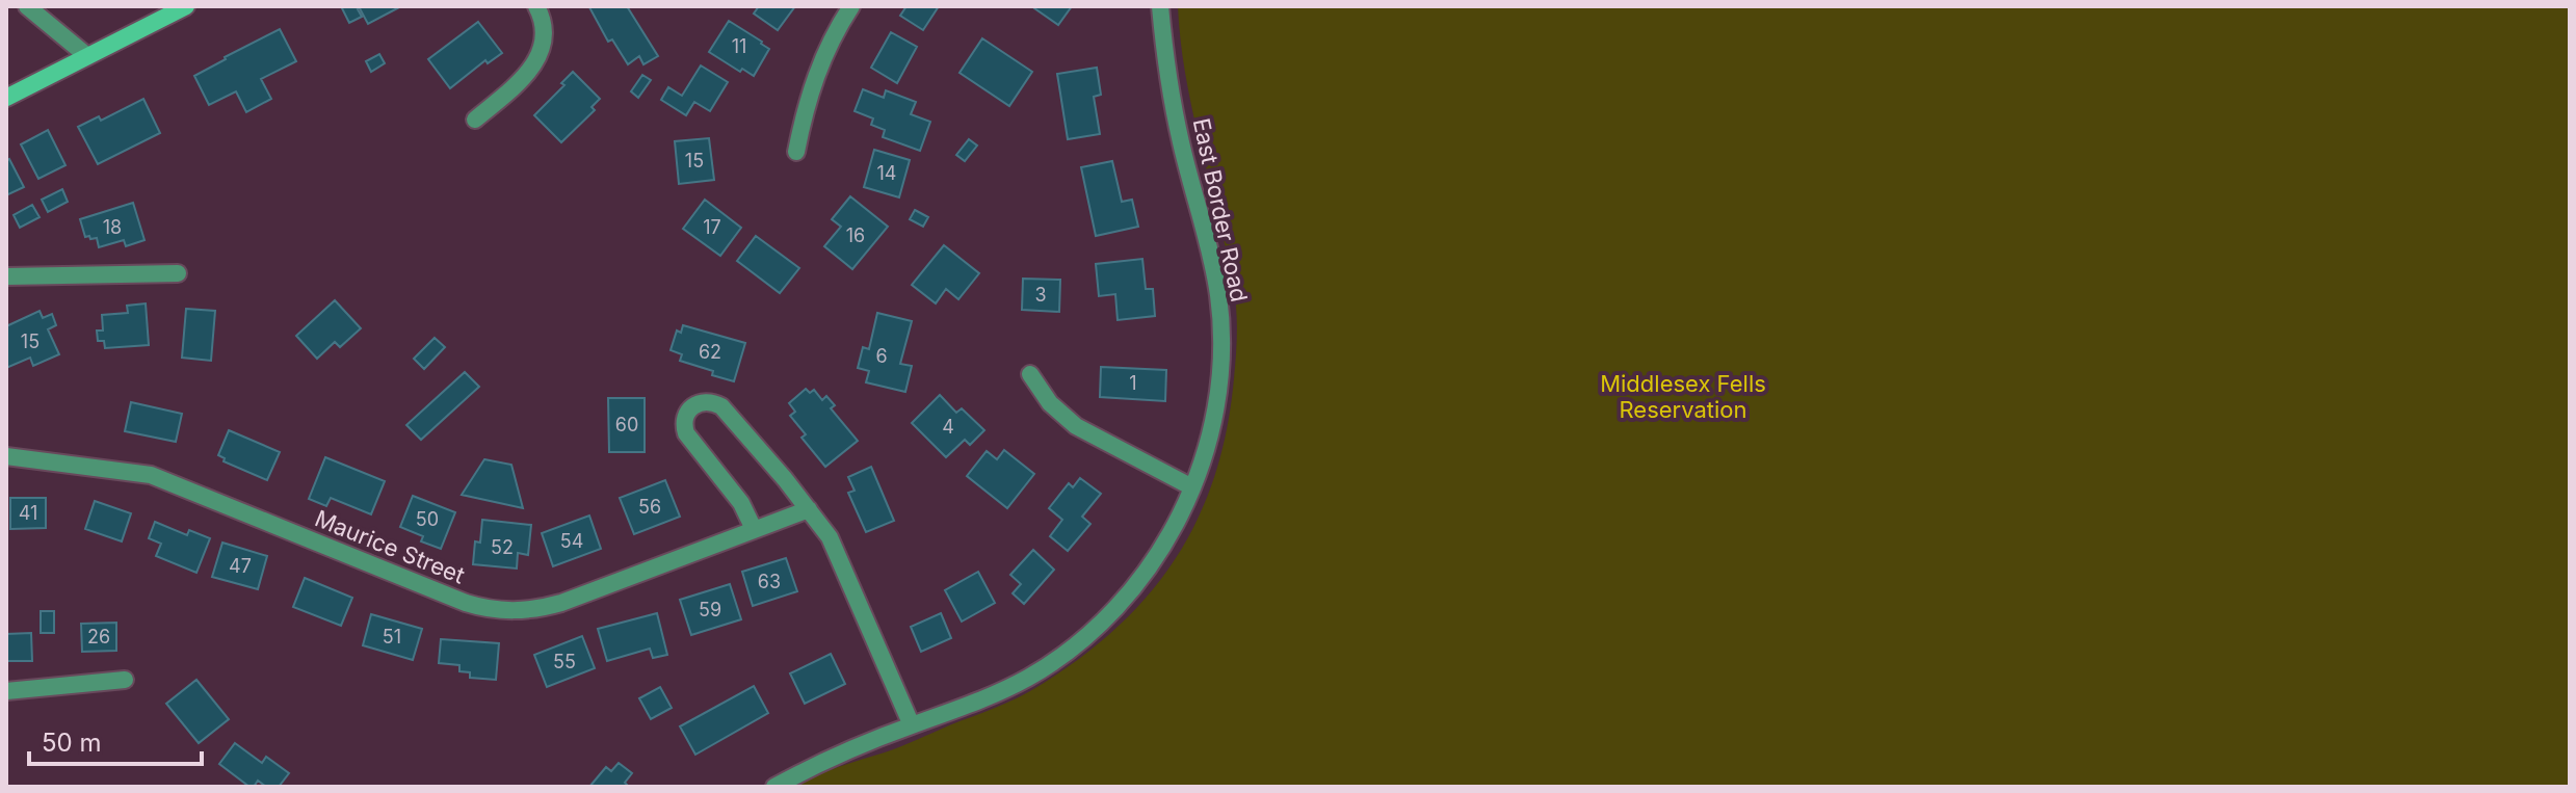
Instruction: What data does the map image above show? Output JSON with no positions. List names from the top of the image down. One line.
{"streets":{"street":["East Border Road","Maurice Street"]},"parks":["Middlesex Fells Reservation"],"house_numbers":["11","15","14","18","17","16","3","15","62","6","1","60","4","56","41","50","54","52","47","63","59","26","51","55"],"scale_bar":"50 m"}
